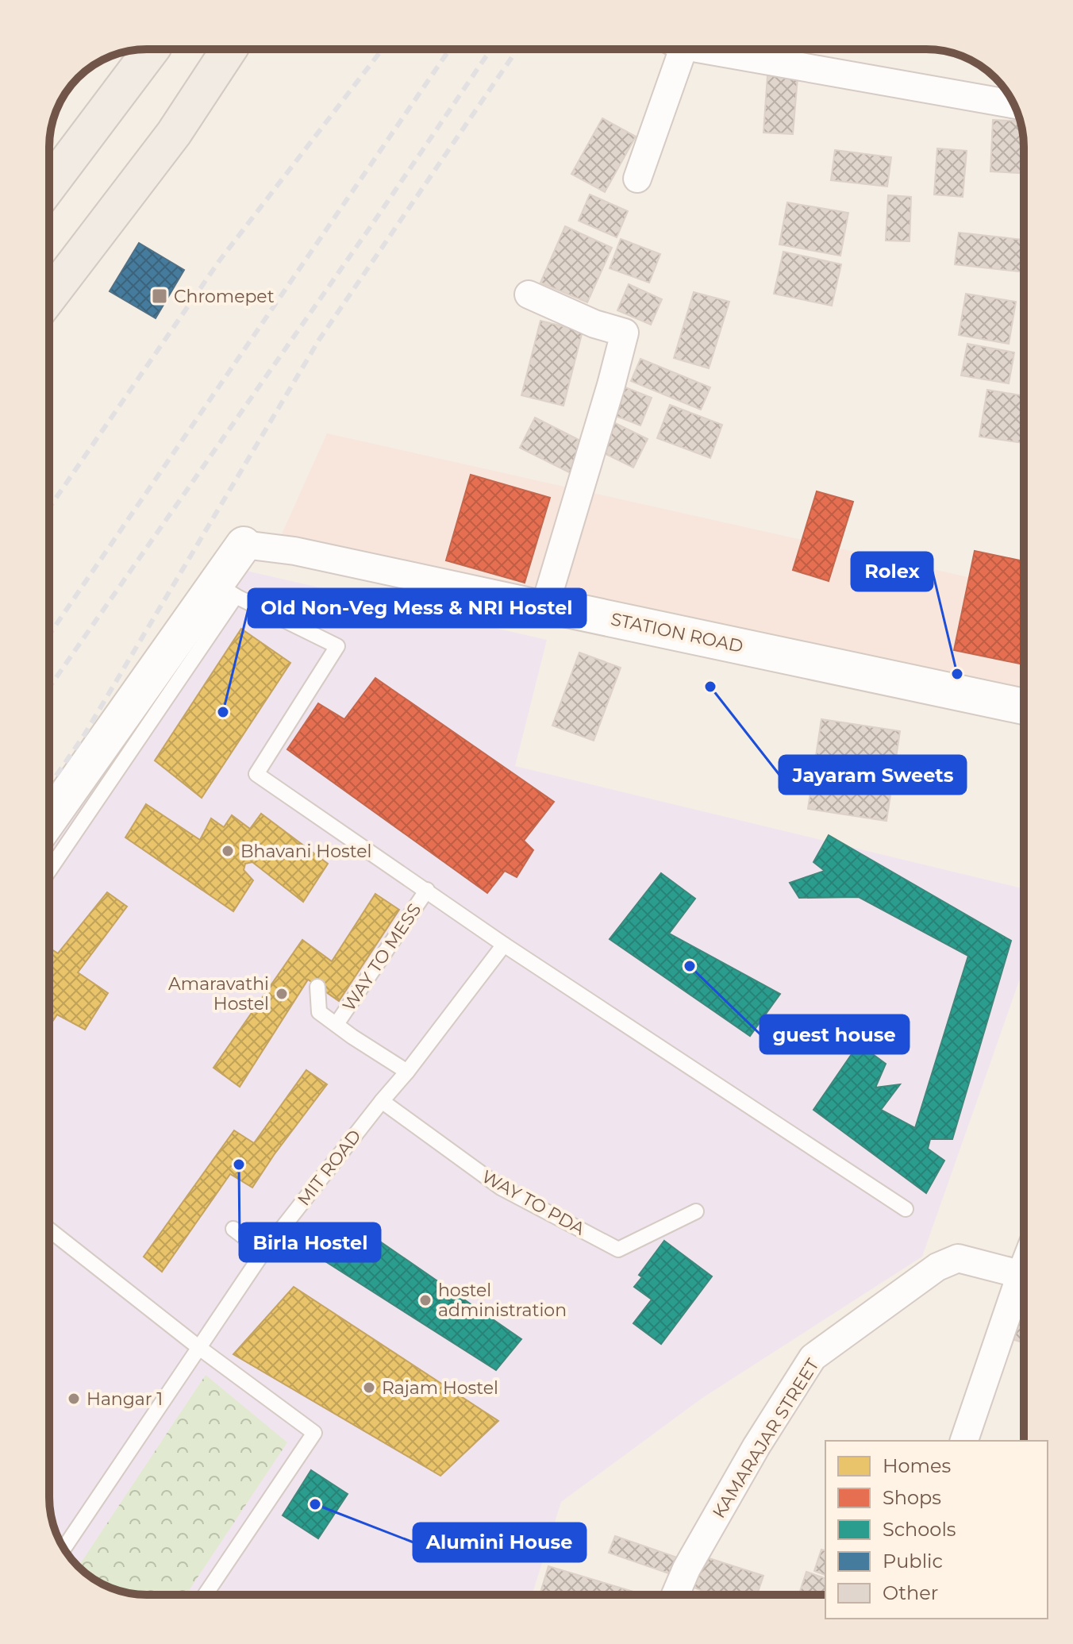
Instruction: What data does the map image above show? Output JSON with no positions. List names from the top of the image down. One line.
{"streets":{"street":["STATION ROAD","KAMARAJAR STREET"],"lane":["WAY TO MESS","MIT ROAD","WAY TO PDA"]},"crossings":[["MIT ROAD","WAY TO PDA"]],"places":{"transit":["Chromepet"],"other":["Rolex","Jayaram Sweets","Old Non-Veg Mess & NRI Hostel","Bhavani Hostel","guest house","Amaravathi Hostel","Birla Hostel","hostel administration","Rajam Hostel","Hangar 1","Alumini House"]},"legend":["Homes","Shops","Schools","Public","Other"]}
